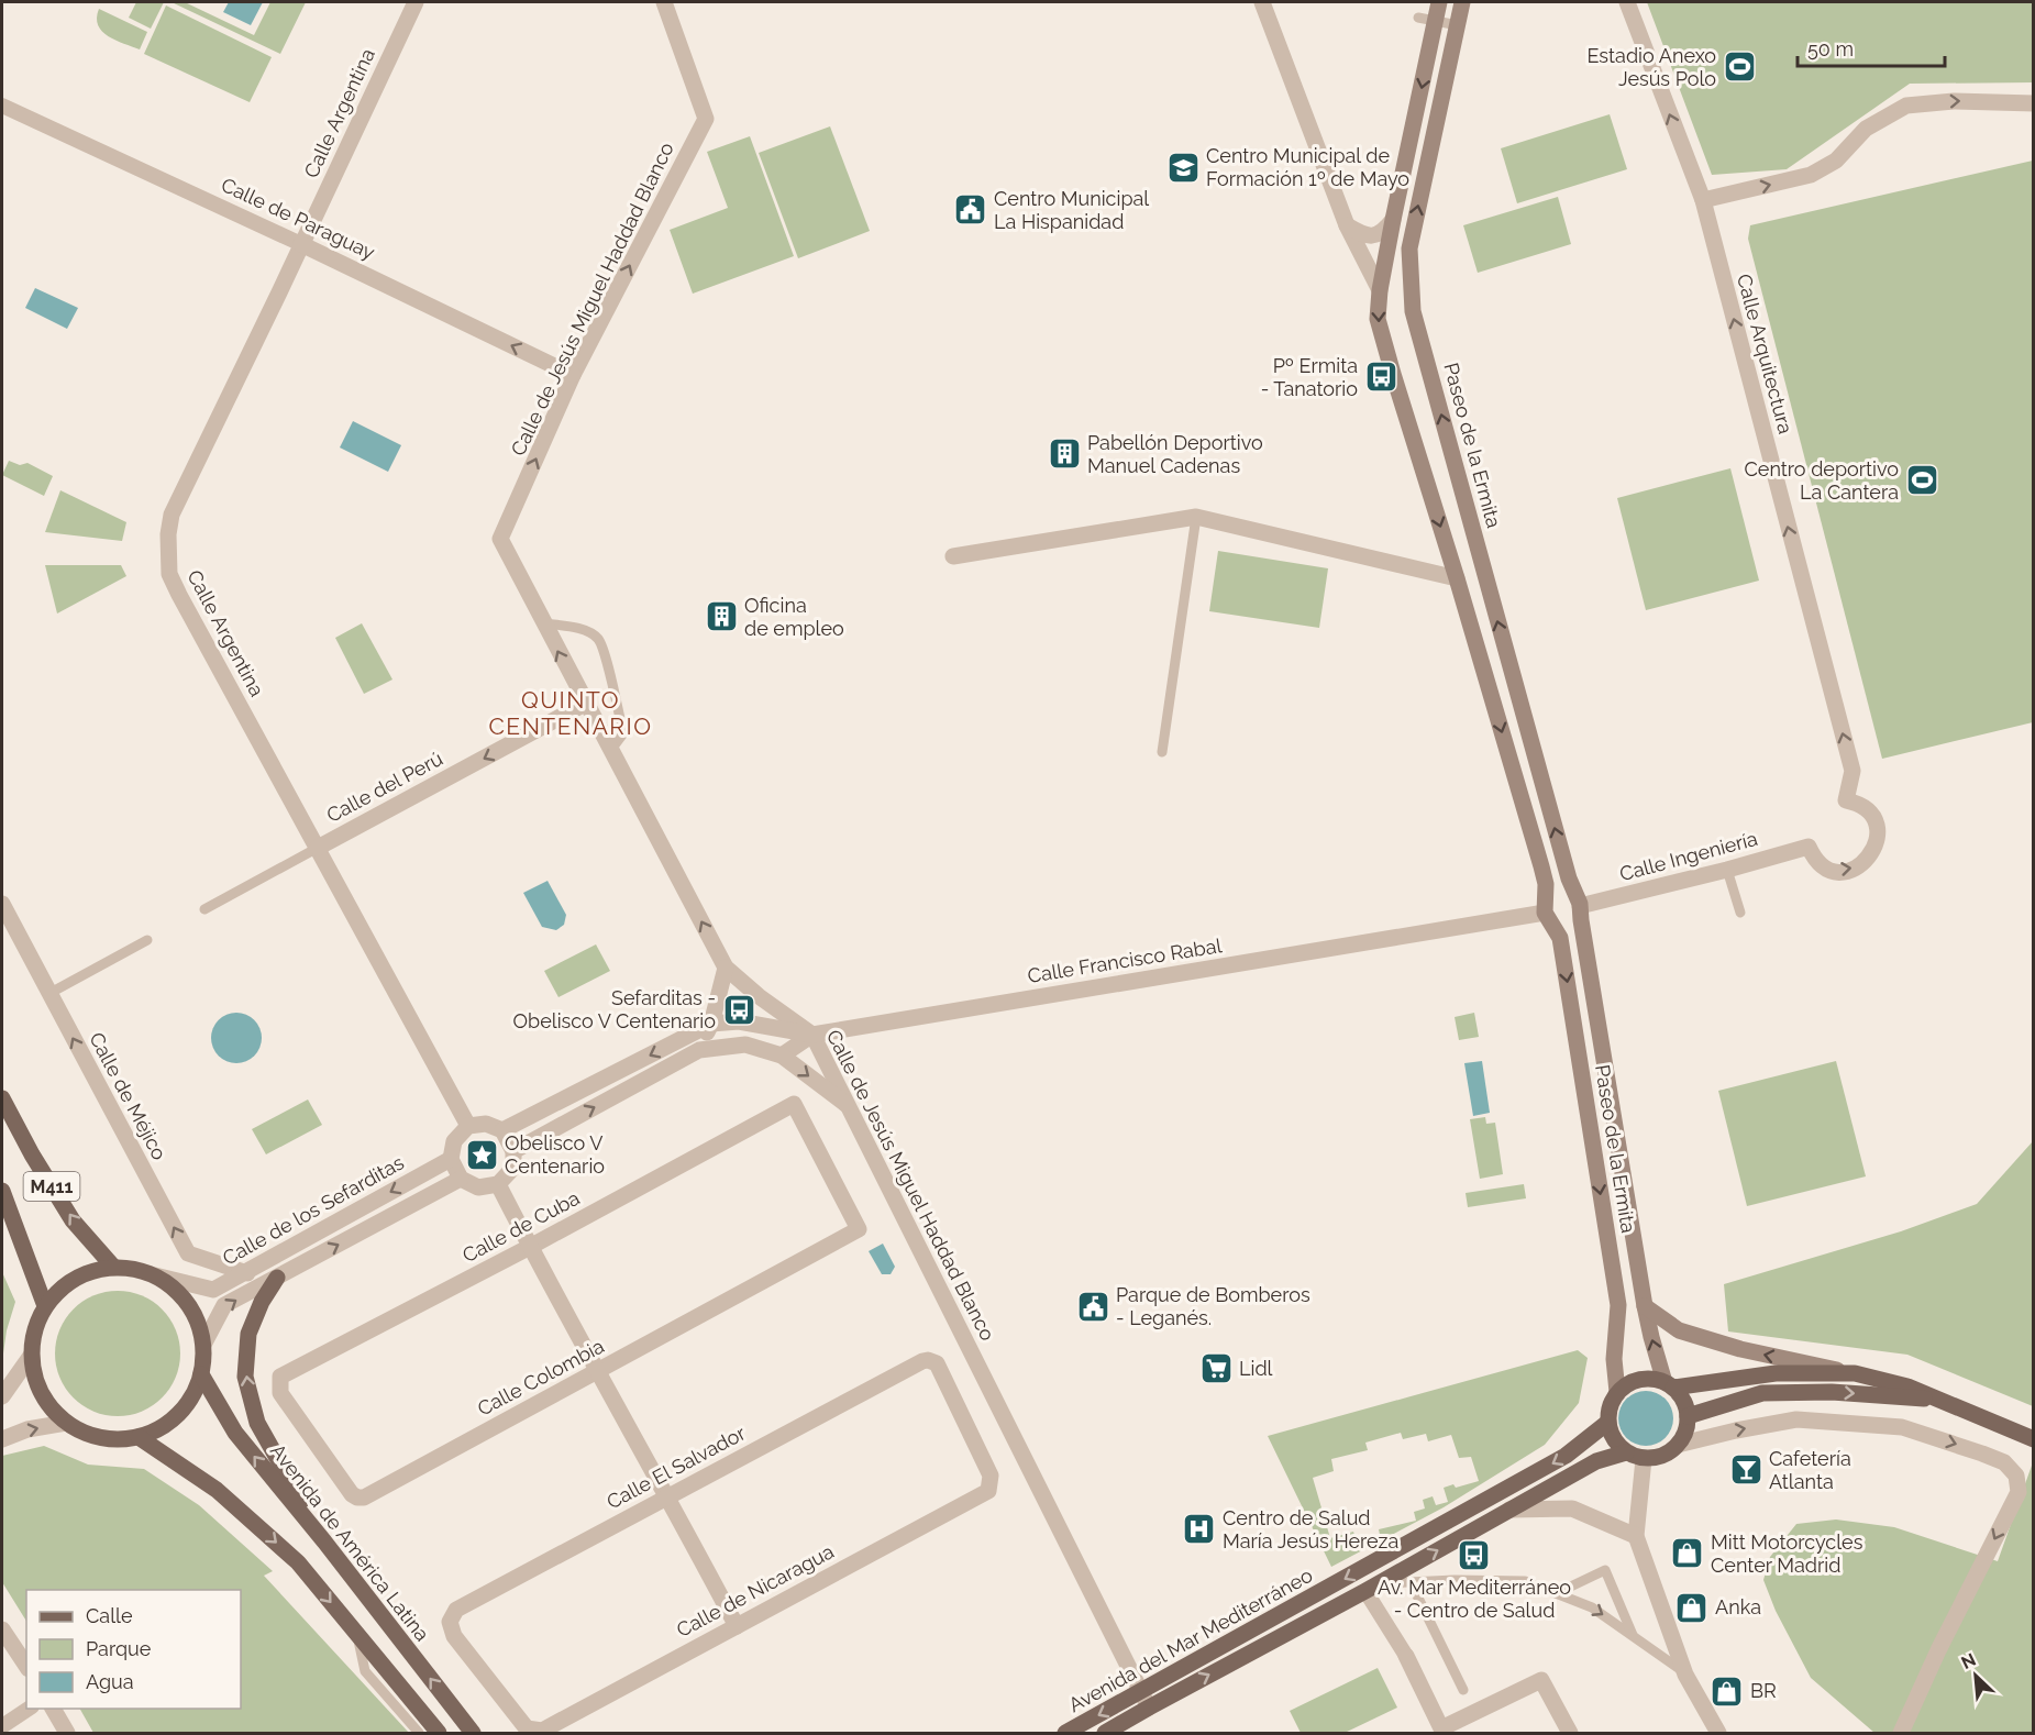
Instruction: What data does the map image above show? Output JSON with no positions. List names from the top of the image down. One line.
{"streets":{"main road":["Paseo de la Ermita","M411","Avenida de América Latina","Avenida del Mar Mediterráneo"],"street":["Calle Argentina","Calle de Paraguay","Calle de Jesús Miguel Haddad Blanco","Calle Arquitectura","Calle del Perú","Calle Ingeniería","Calle Francisco Rabal","Calle de Méjico","Calle de los Sefarditas","Calle de Cuba","Calle Colombia","Calle El Salvador","Calle de Nicaragua"]},"crossings":[["Calle Argentina","Calle de Paraguay"],["Calle Argentina","Calle del Perú"],["Calle Argentina","Calle de los Sefarditas"],["Calle de Paraguay","Calle de Jesús Miguel Haddad Blanco"],["Calle de Jesús Miguel Haddad Blanco","Calle del Perú"],["Calle de Jesús Miguel Haddad Blanco","Calle Francisco Rabal"],["Calle de Jesús Miguel Haddad Blanco","Avenida del Mar Mediterráneo"],["Calle Arquitectura","Calle Ingeniería"],["Paseo de la Ermita","Calle Ingeniería"],["Paseo de la Ermita","Calle Francisco Rabal"],["Paseo de la Ermita","Avenida del Mar Mediterráneo"],["Calle Ingeniería","Calle Francisco Rabal"],["Calle de Méjico","Calle de los Sefarditas"],["M411","Calle de los Sefarditas"],["M411","Avenida de América Latina"],["Calle de los Sefarditas","Avenida de América Latina"],["Calle de Cuba","Calle Colombia"],["Calle El Salvador","Calle de Nicaragua"]],"one_way":["Calle de Paraguay","Calle de Jesús Miguel Haddad Blanco","Calle Arquitectura","Calle del Perú","Calle de Méjico"],"districts":["QUINTO CENTENARIO"],"places":{"sports":["Estadio Anexo Jesús Polo","Centro deportivo La Cantera"],"school or university":["Centro Municipal de Formación 1º de Mayo"],"public building":["Centro Municipal La Hispanidad","Parque de Bomberos - Leganés."],"bus stop":["Pº Ermita - Tanatorio","Sefarditas - Obelisco V Centenario","Av. Mar Mediterráneo - Centro de Salud"],"building":["Pabellón Deportivo Manuel Cadenas","Oficina de empleo"],"place":["Obelisco V Centenario"],"supermarket":["Lidl"],"bar":["Cafetería Atlanta"],"hospital":["Centro de Salud María Jesús Hereza"],"shop":["Mitt Motorcycles Center Madrid","Anka","BR"]},"legend":["Calle","Parque","Agua"],"scale_bar":"50 m","north":"top left"}
